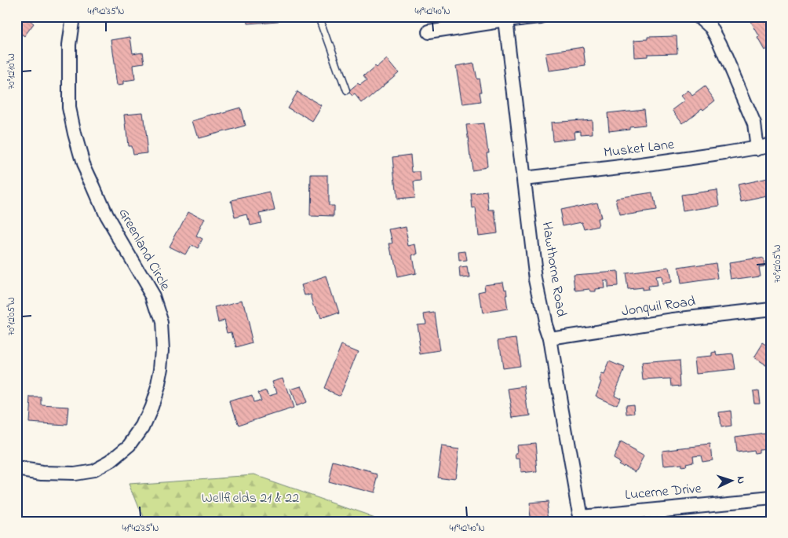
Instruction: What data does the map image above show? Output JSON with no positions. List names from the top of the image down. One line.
{"streets":{"street":["Musket Lane","Greenland Circle","Hawthorne Road","Jonquil Road","Lucerne Drive"]},"crossings":[["Musket Lane","Hawthorne Road"],["Hawthorne Road","Jonquil Road"],["Hawthorne Road","Lucerne Drive"]],"parks":["Wellfields 21 & 22"],"north":"right","coordinates":["41°42'35\"N","41°42'40\"N","70°12'10\"W","70°12'05\"W"]}
